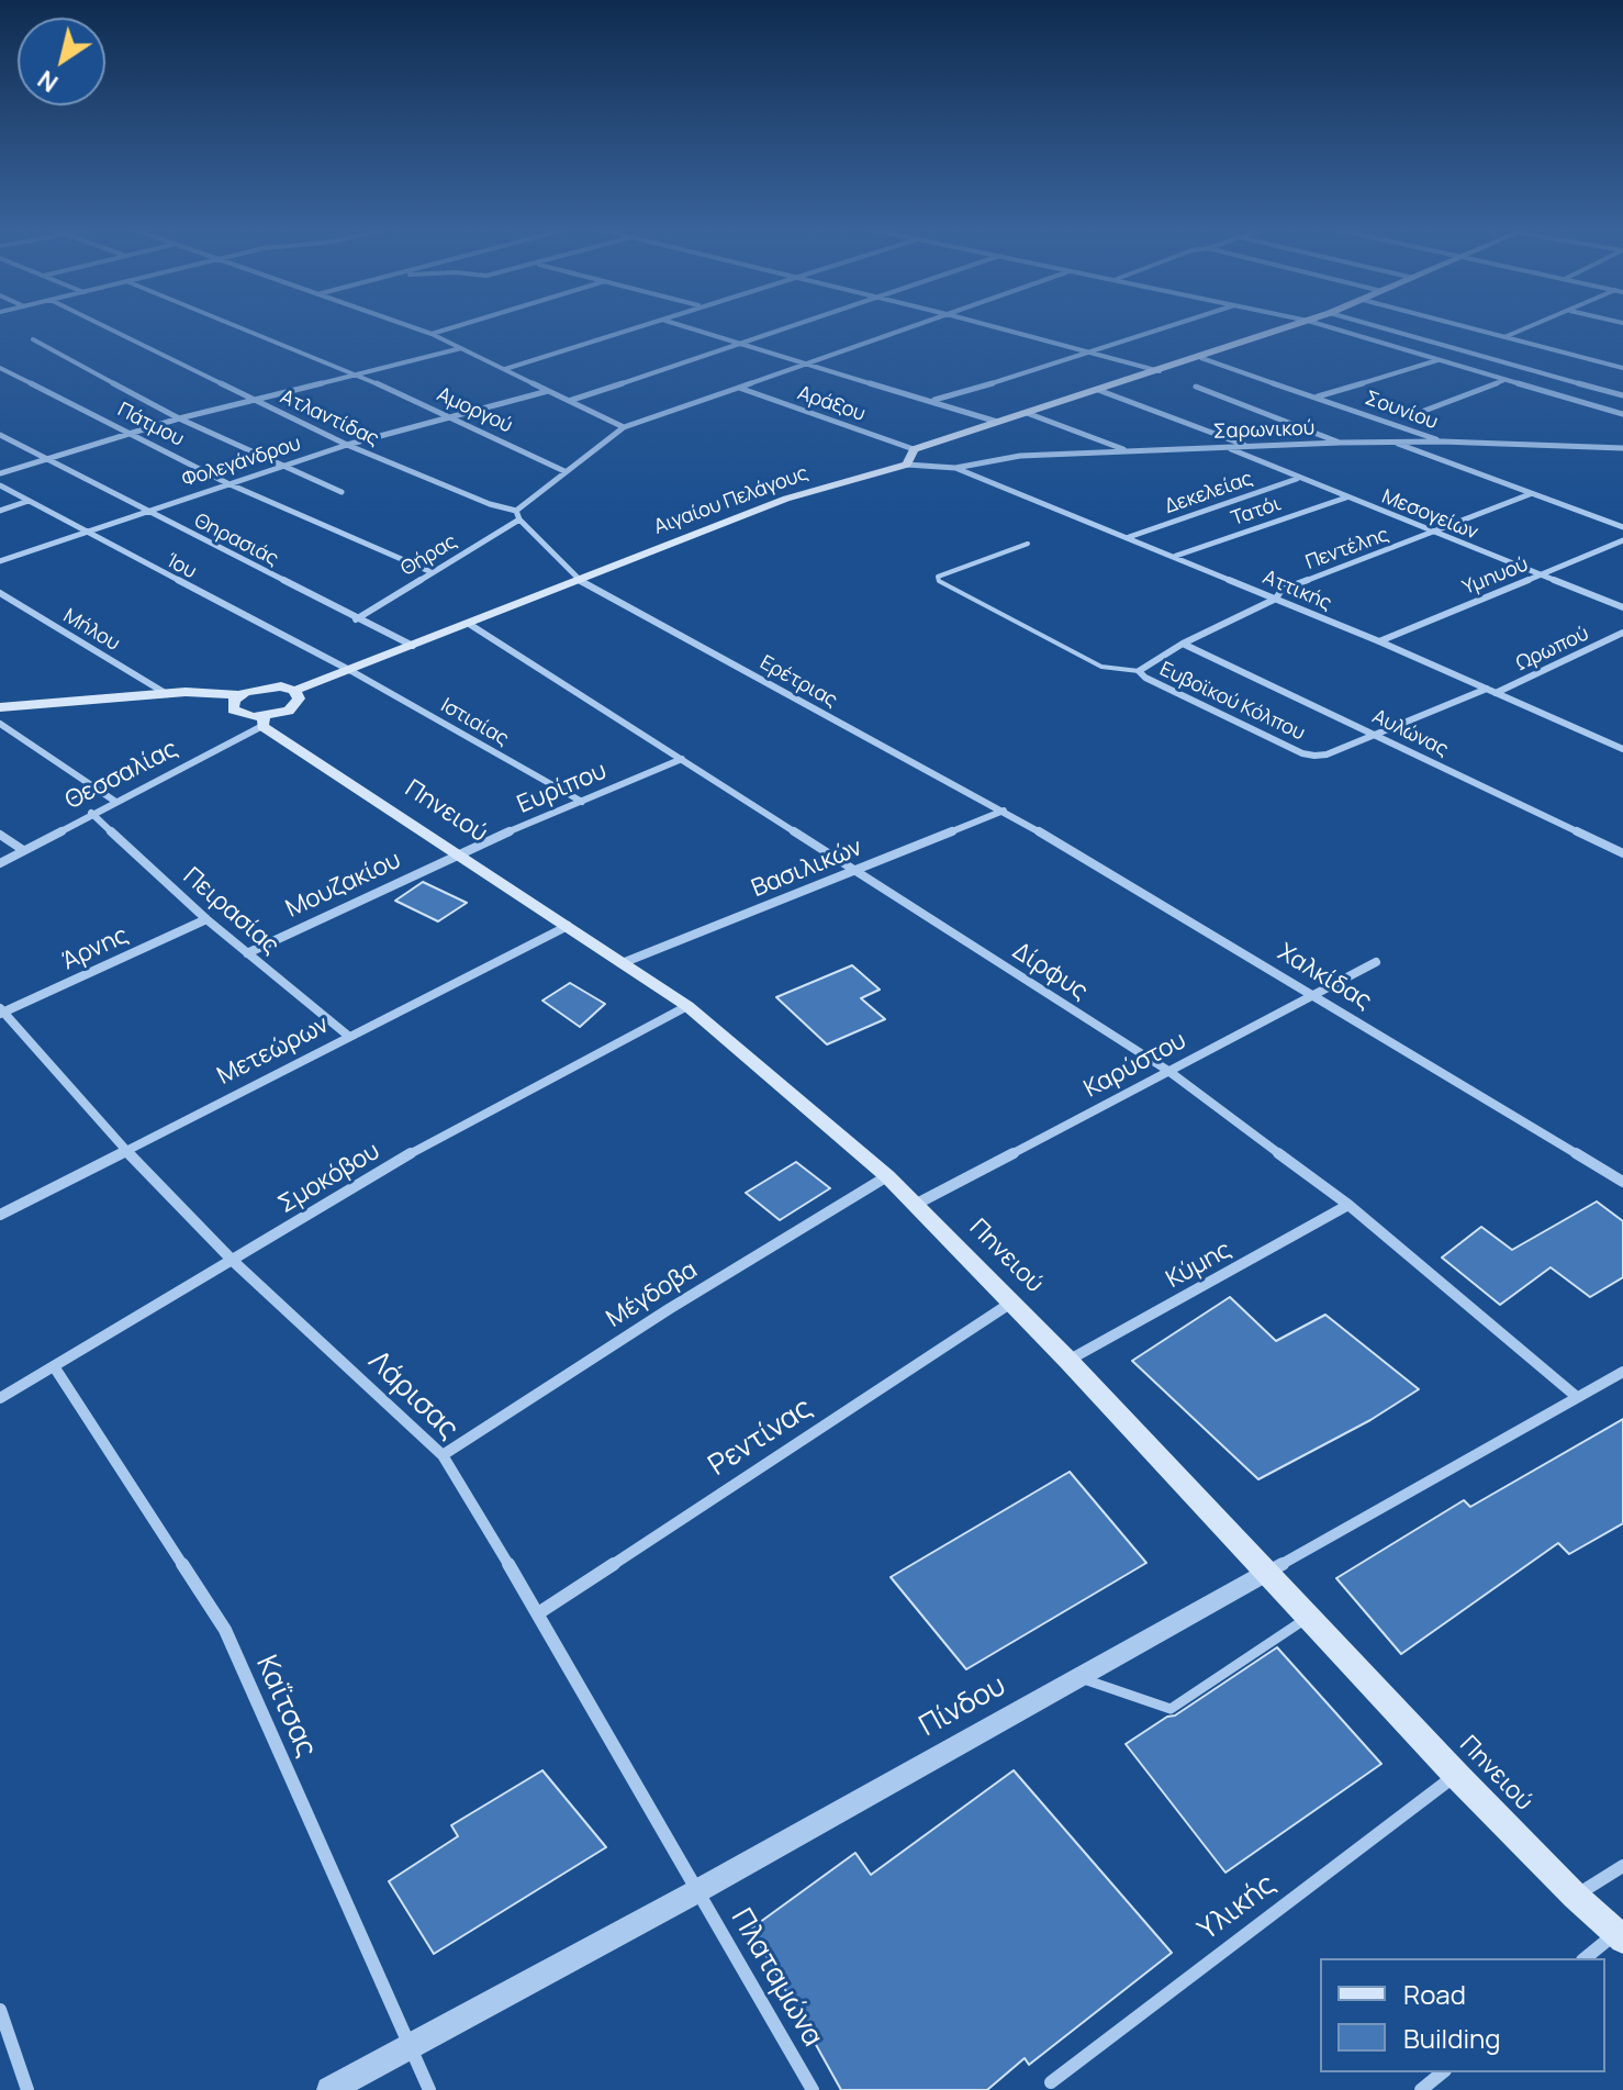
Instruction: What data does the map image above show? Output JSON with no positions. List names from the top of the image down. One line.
{"streets":{"main road":["Αιγαίου Πελάγους","Πηνειού"],"street":["Αράξου","Αμοργού","Σουνίου","Ατλαντίδας","Πάτμου","Σαρωνικού","Φολεγάνδρου","Δεκελείας","Τατόι","Μεσογείων","Θηρασιάς","Πεντέλης","Θήρας","Ίου","Υμηυού","Αττικής","Μήλου","Ωρωπού","Ερέτριας","Ευβοϊκού Κόλπου","Ιστιαίας","Αυλώνας","Θεσσαλίας","Ευρίπου","Βασιλικών","Μουζακίου","Πειρασίας","Άρνης","Δίρφυς","Χαλκίδας","Μετεώρων","Καρύστου","Σμοκόβου","Κύμης","Μέγδοβα","Λάρισας","Ρεντίνας","Καΐτσας","Πίνδου","Υλικής","Πλαταμώνα"]},"crossings":[["Αμοργού","Φολεγάνδρου"],["Σουνίου","Σαρωνικού"],["Ατλαντίδας","Φολεγάνδρου"],["Πάτμου","Φολεγάνδρου"],["Πάτμου","Θήρας"],["Σαρωνικού","Αιγαίου Πελάγους"],["Σαρωνικού","Μεσογείων"],["Σαρωνικού","Αττικής"],["Φολεγάνδρου","Θηρασιάς"],["Φολεγάνδρου","Ίου"],["Δεκελείας","Μεσογείων"],["Δεκελείας","Αττικής"],["Αιγαίου Πελάγους","Θηρασιάς"],["Αιγαίου Πελάγους","Ίου"],["Αιγαίου Πελάγους","Ερέτριας"],["Αιγαίου Πελάγους","Ιστιαίας"],["Αιγαίου Πελάγους","Δίρφυς"],["Τατόι","Μεσογείων"],["Τατόι","Αττικής"],["Μεσογείων","Πεντέλης"],["Μεσογείων","Υμηυού"],["Θηρασιάς","Θήρας"],["Πεντέλης","Αττικής"],["Πεντέλης","Ευβοϊκού Κόλπου"],["Πεντέλης","Αυλώνας"],["Ίου","Ιστιαίας"],["Υμηυού","Αττικής"],["Αττικής","Ωρωπού"],["Ερέτριας","Βασιλικών"],["Ερέτριας","Χαλκίδας"],["Ευβοϊκού Κόλπου","Αυλώνας"],["Ιστιαίας","Ευρίπου"],["Θεσσαλίας","Πηνειού"],["Θεσσαλίας","Πειρασίας"],["Ευρίπου","Πηνειού"],["Ευρίπου","Μουζακίου"],["Ευρίπου","Δίρφυς"],["Πηνειού","Βασιλικών"],["Πηνειού","Μουζακίου"],["Πηνειού","Μετεώρων"],["Πηνειού","Καρύστου"],["Πηνειού","Σμοκόβου"],["Πηνειού","Κύμης"],["Πηνειού","Μέγδοβα"],["Πηνειού","Ρεντίνας"],["Πηνειού","Πίνδου"],["Πηνειού","Υλικής"],["Βασιλικών","Δίρφυς"],["Βασιλικών","Χαλκίδας"],["Μουζακίου","Πειρασίας"],["Πειρασίας","Άρνης"],["Πειρασίας","Μετεώρων"],["Άρνης","Λάρισας"],["Δίρφυς","Καρύστου"],["Δίρφυς","Κύμης"],["Δίρφυς","Πίνδου"],["Χαλκίδας","Καρύστου"],["Μετεώρων","Λάρισας"],["Σμοκόβου","Λάρισας"],["Σμοκόβου","Καΐτσας"],["Μέγδοβα","Λάρισας"],["Λάρισας","Ρεντίνας"],["Λάρισας","Πίνδου"],["Λάρισας","Πλαταμώνα"],["Καΐτσας","Πίνδου"],["Πίνδου","Πλαταμώνα"]],"legend":["Road","Building"],"north":"bottom left"}
